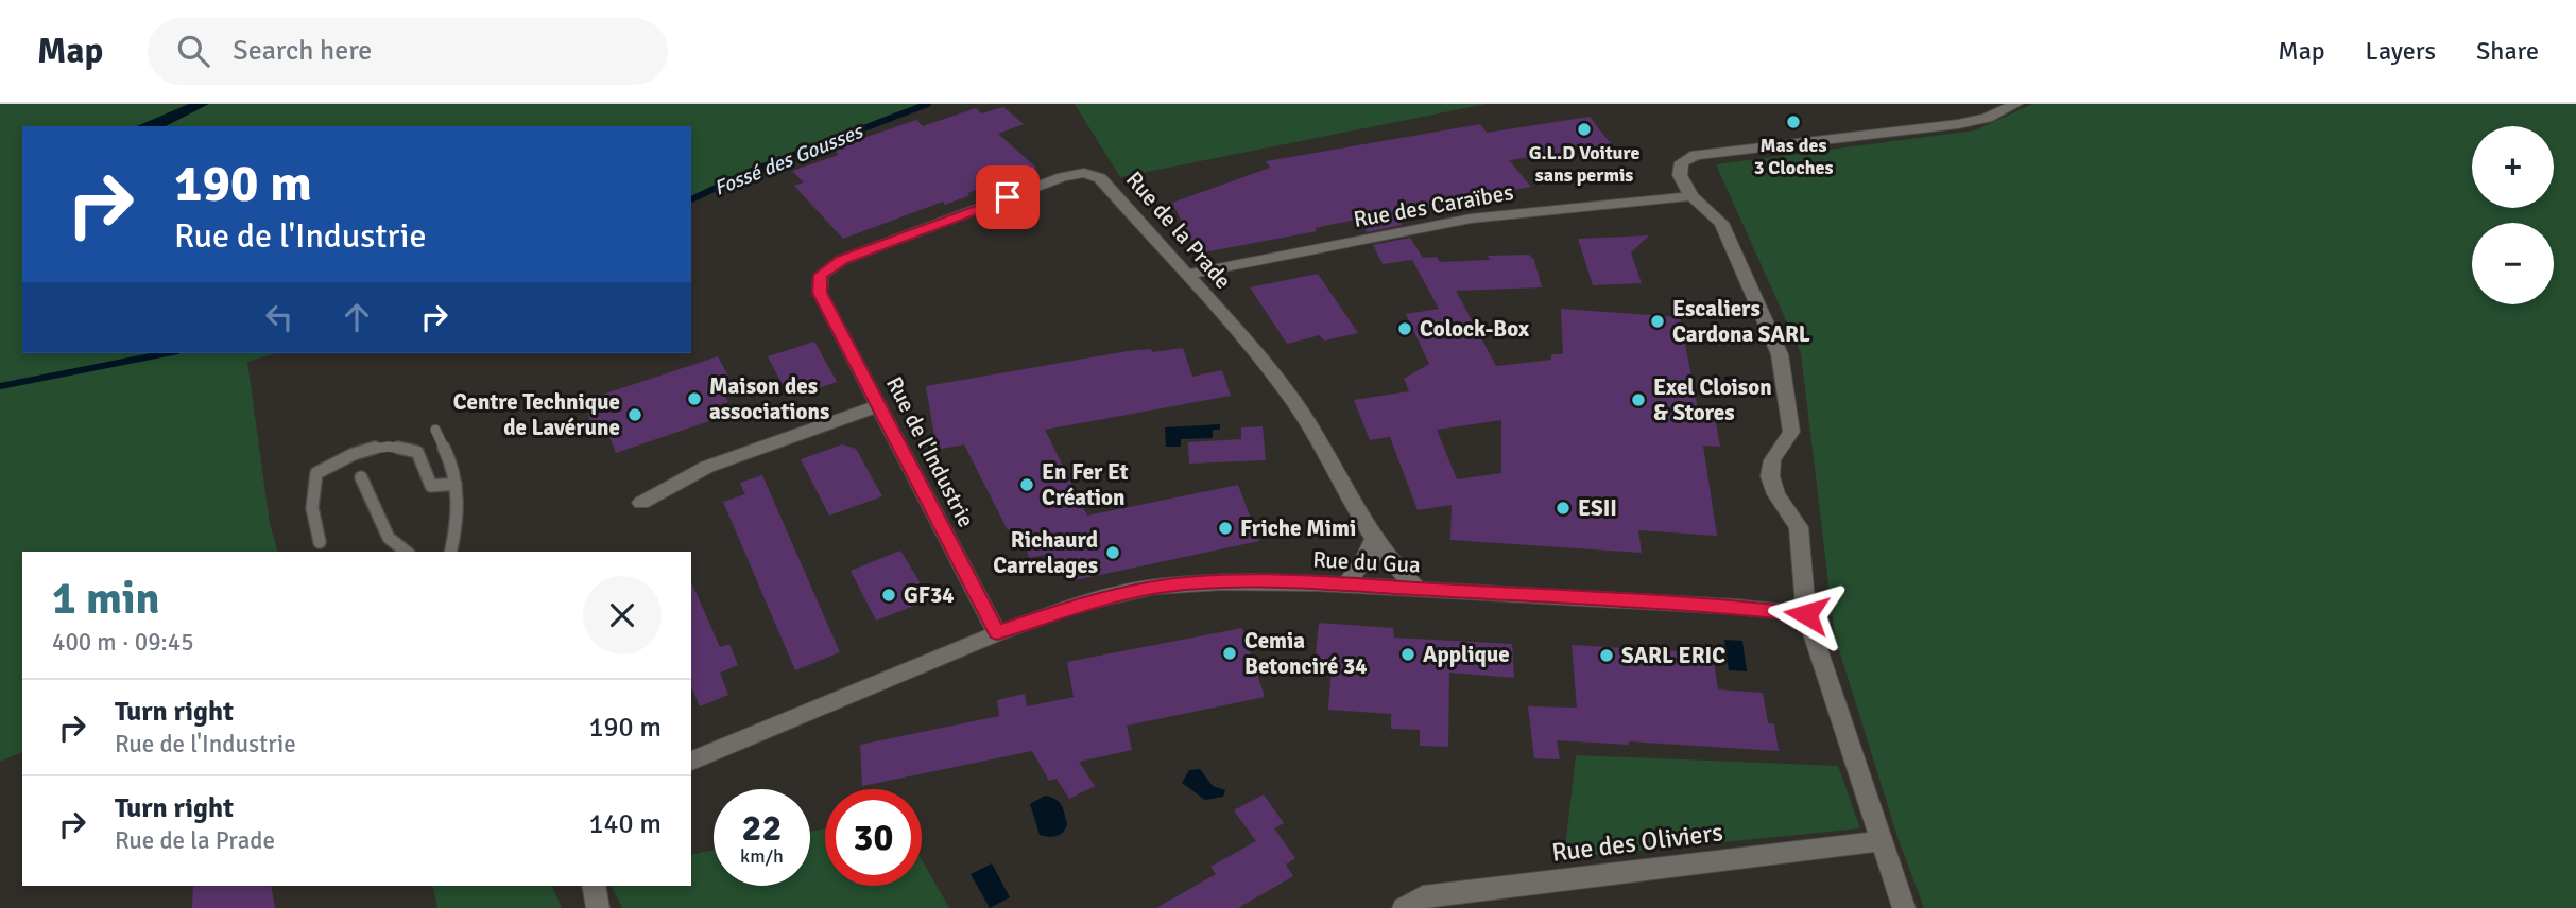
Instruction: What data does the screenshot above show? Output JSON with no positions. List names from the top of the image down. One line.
{"streets":{"street":["Rue des Caraïbes","Rue de la Prade","Rue de l'Industrie","Rue du Gua","Rue des Oliviers"]},"crossings":[["Rue des Caraïbes","Rue de la Prade"],["Rue de la Prade","Rue de l'Industrie"],["Rue de la Prade","Rue du Gua"],["Rue de l'Industrie","Rue du Gua"]],"water":["Fossé des Gousses"],"places":["Mas des 3 Cloches","G.L.D Voiture sans permis","Escaliers Cardona SARL","Colock-Box","Maison des associations","Exel Cloison & Stores","Centre Technique de Lavérune","En Fer Et Création","ESII","Friche Mimi","Richaurd Carrelages","GF34","Cemia Betonciré 34","Applique","SARL ERIC"],"page":{"header":"Map","search":"Search here","nav":["Map","Layers","Share"],"map_buttons":["+","−"],"turn":["190 m","Rue de l'Industrie"],"heading":["1 min","400 m · 09:45"],"list":[{"name":"Turn right","note":"Rue de l'Industrie","value":"190 m"},{"name":"Turn right","note":"Rue de la Prade","value":"140 m"}],"speed":"22 km/h","limit":"30"}}
